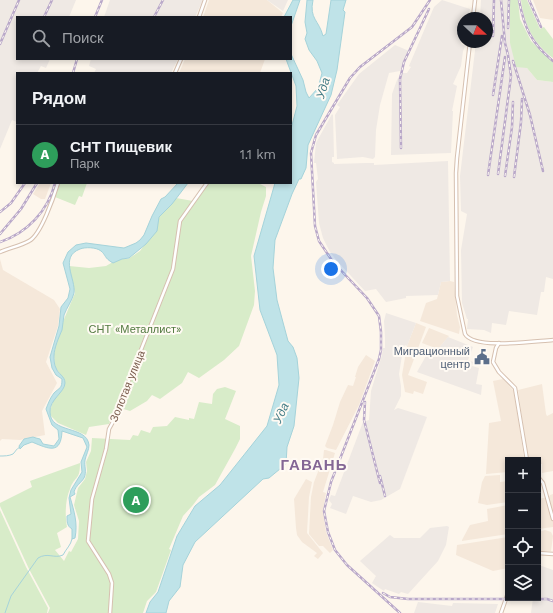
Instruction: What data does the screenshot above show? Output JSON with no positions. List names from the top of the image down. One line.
{"streets":{"street":["Золотая улица"]},"districts":["ГАВАНЬ"],"water":["Уда"],"parks":["СНТ «Металлист»"],"places":{"public building":["Миграционный центр"]},"north":"right","page":{"search":"Поиск","heading":"Рядом","list":[{"mark":"A","name":"СНТ Пищевик","note":"Парк","value":"1.1 km"}],"map_buttons":["+","−"],"pins":"A"}}
